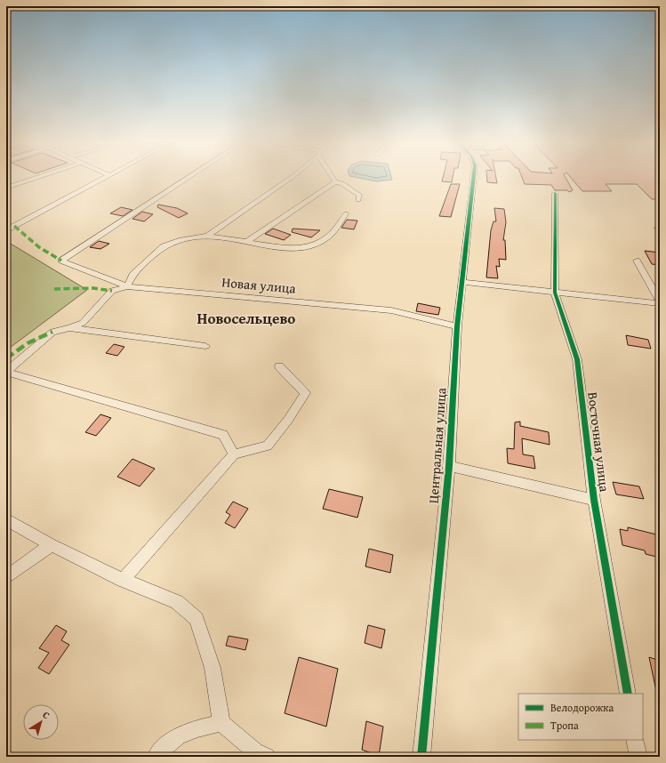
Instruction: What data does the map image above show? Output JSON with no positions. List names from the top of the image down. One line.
{"streets":{"street":["Новая улица","Восточная улица","Центральная улица"]},"crossings":[["Новая улица","Центральная улица"]],"districts":["Новосельцево"],"legend":["Велодорожка","Тропа"],"north":"top right"}
